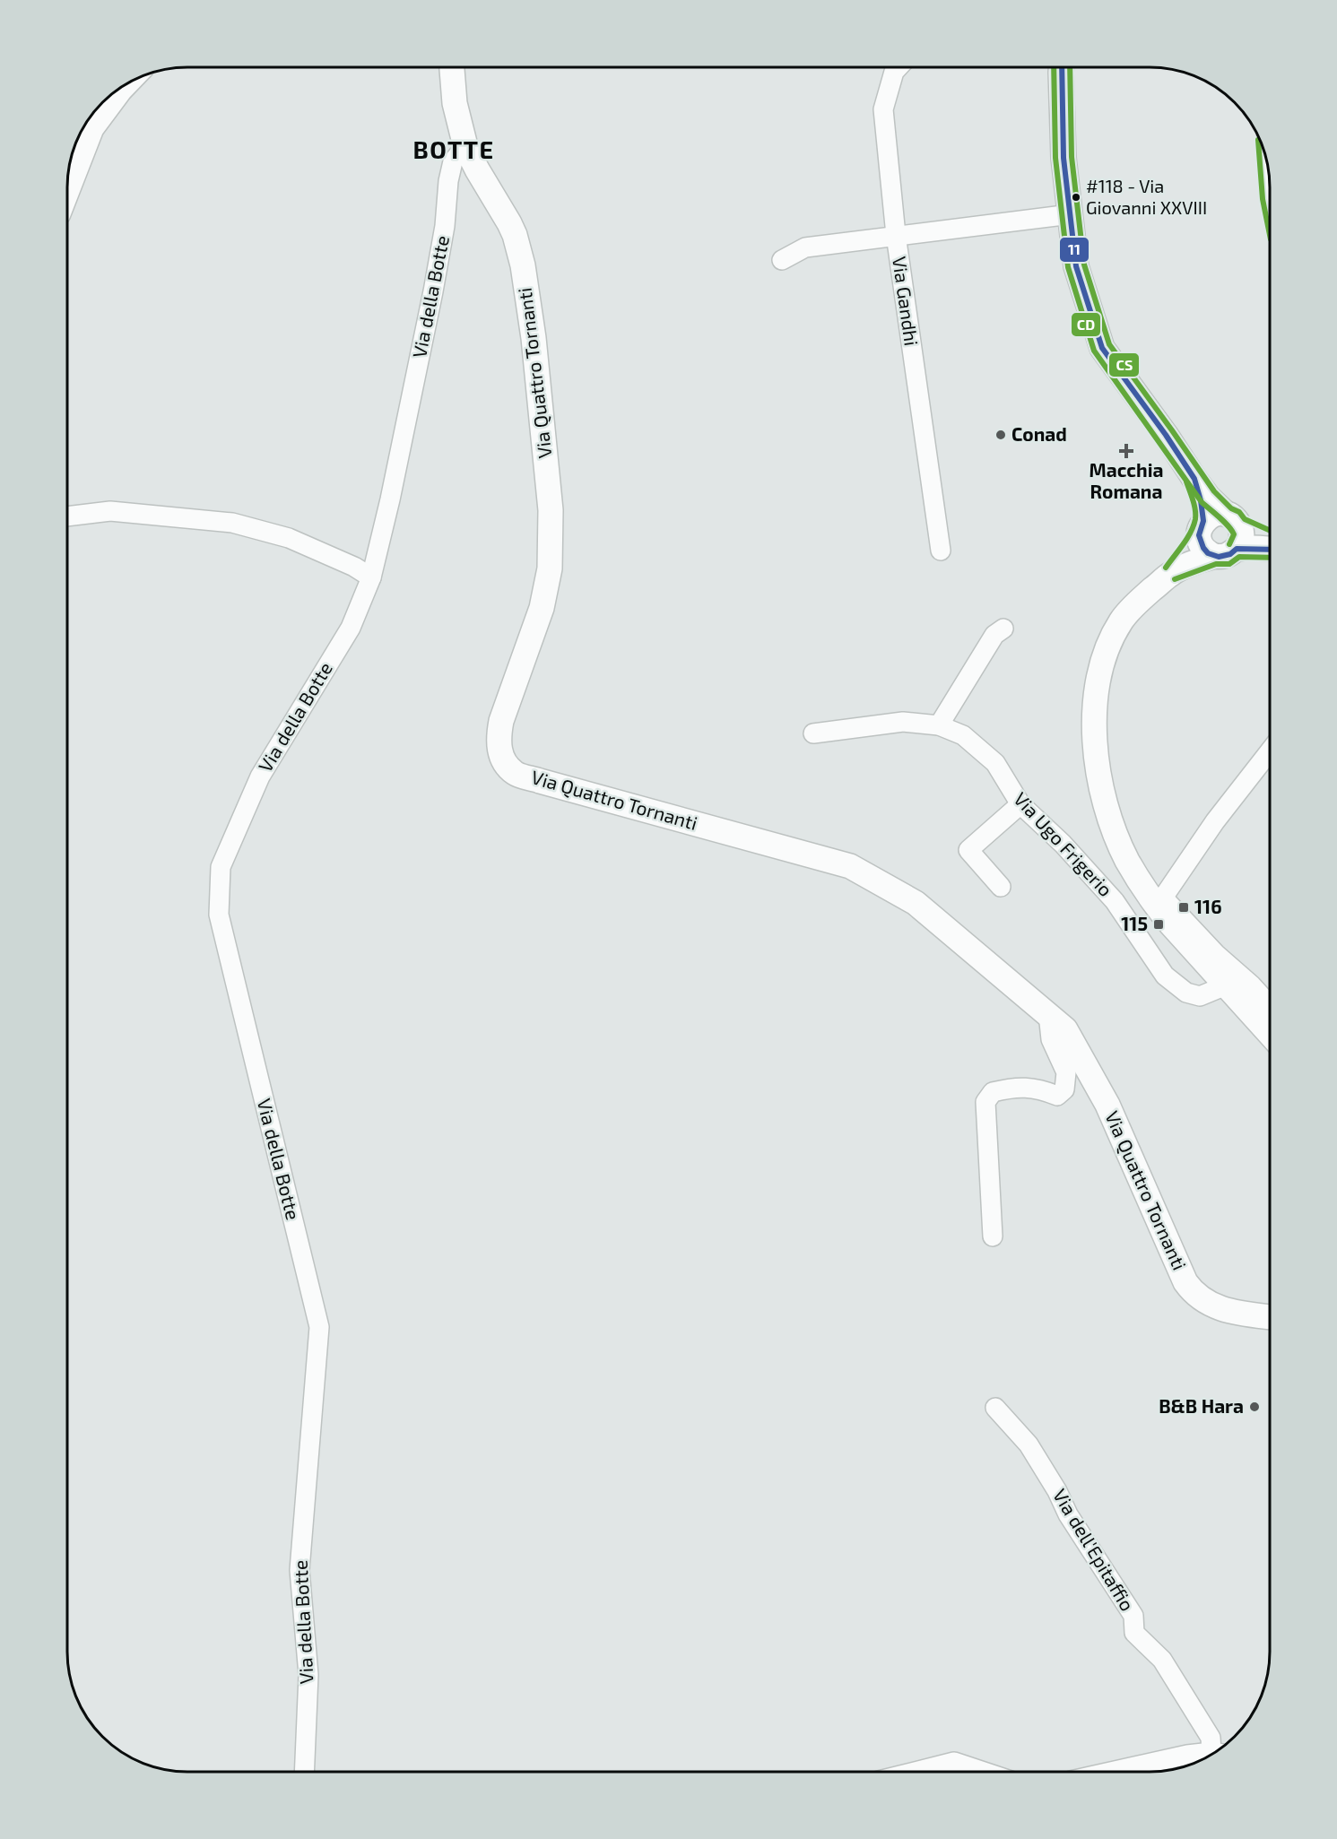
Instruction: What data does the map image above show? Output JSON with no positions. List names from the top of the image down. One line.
{"streets":{"main road":["Via Quattro Tornanti"],"street":["Via della Botte","Via Gandhi","Via Ugo Frigerio","Via dell'Epitaffio"]},"crossings":[["Via della Botte","Via Quattro Tornanti"]],"districts":["BOTTE"],"places":{"other":["#118 - Via Giovanni XXVIII","Conad","B&B Hara"],"health":["Macchia Romana"],"transit":["116","115"]},"lines":["transit line 11","transit line CD","transit line CS"]}
